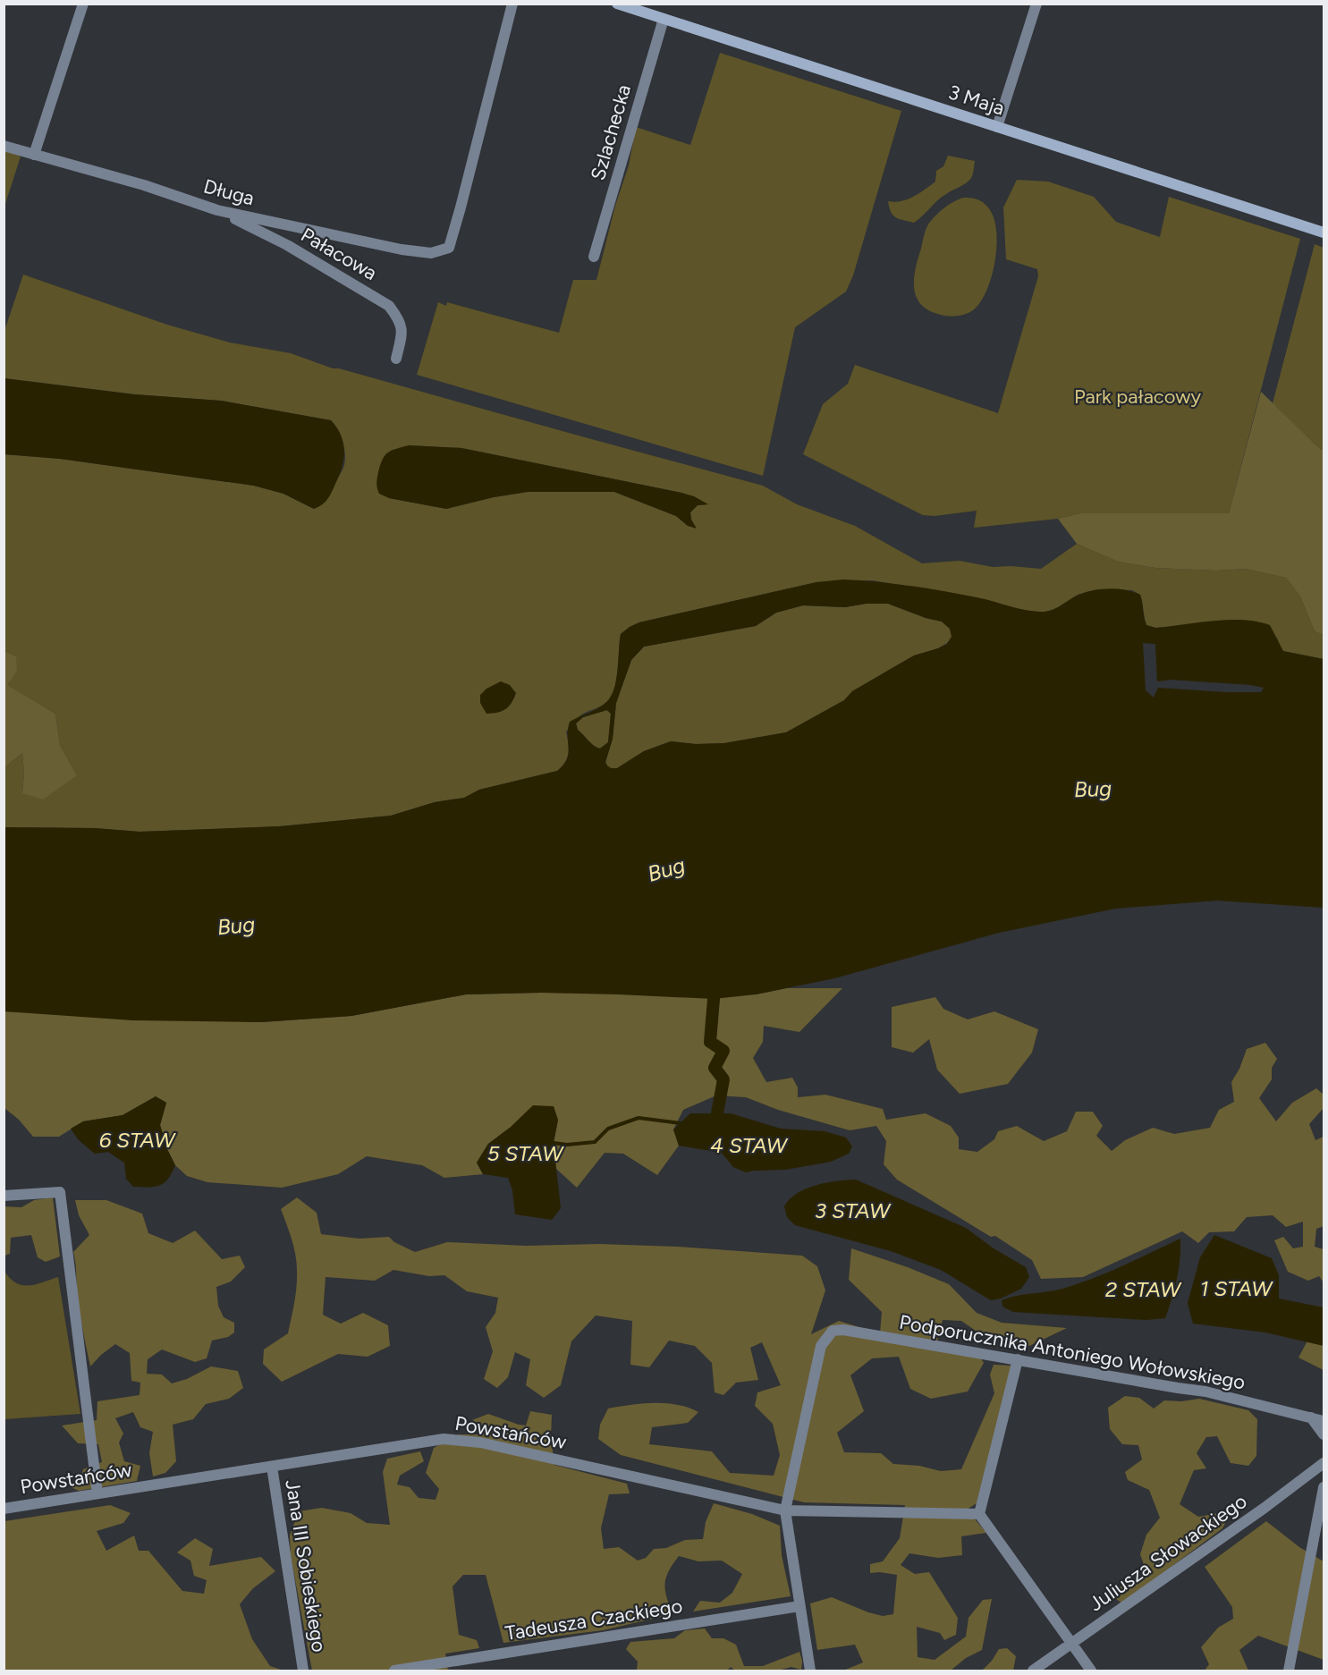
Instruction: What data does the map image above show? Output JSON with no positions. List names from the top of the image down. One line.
{"streets":{"street":["3 Maja","Szlachecka","Długa","Pałacowa","Podporucznika Antoniego Wołowskiego","Powstańców","Juliusza Słowackiego","Jana III Sobieskiego","Tadeusza Czackiego"]},"crossings":[["3 Maja","Szlachecka"],["Długa","Pałacowa"],["Podporucznika Antoniego Wołowskiego","Powstańców"],["Powstańców","Jana III Sobieskiego"]],"water":["Bug","6 STAW","4 STAW","5 STAW","3 STAW","1 STAW","2 STAW"],"parks":["Park pałacowy"]}
